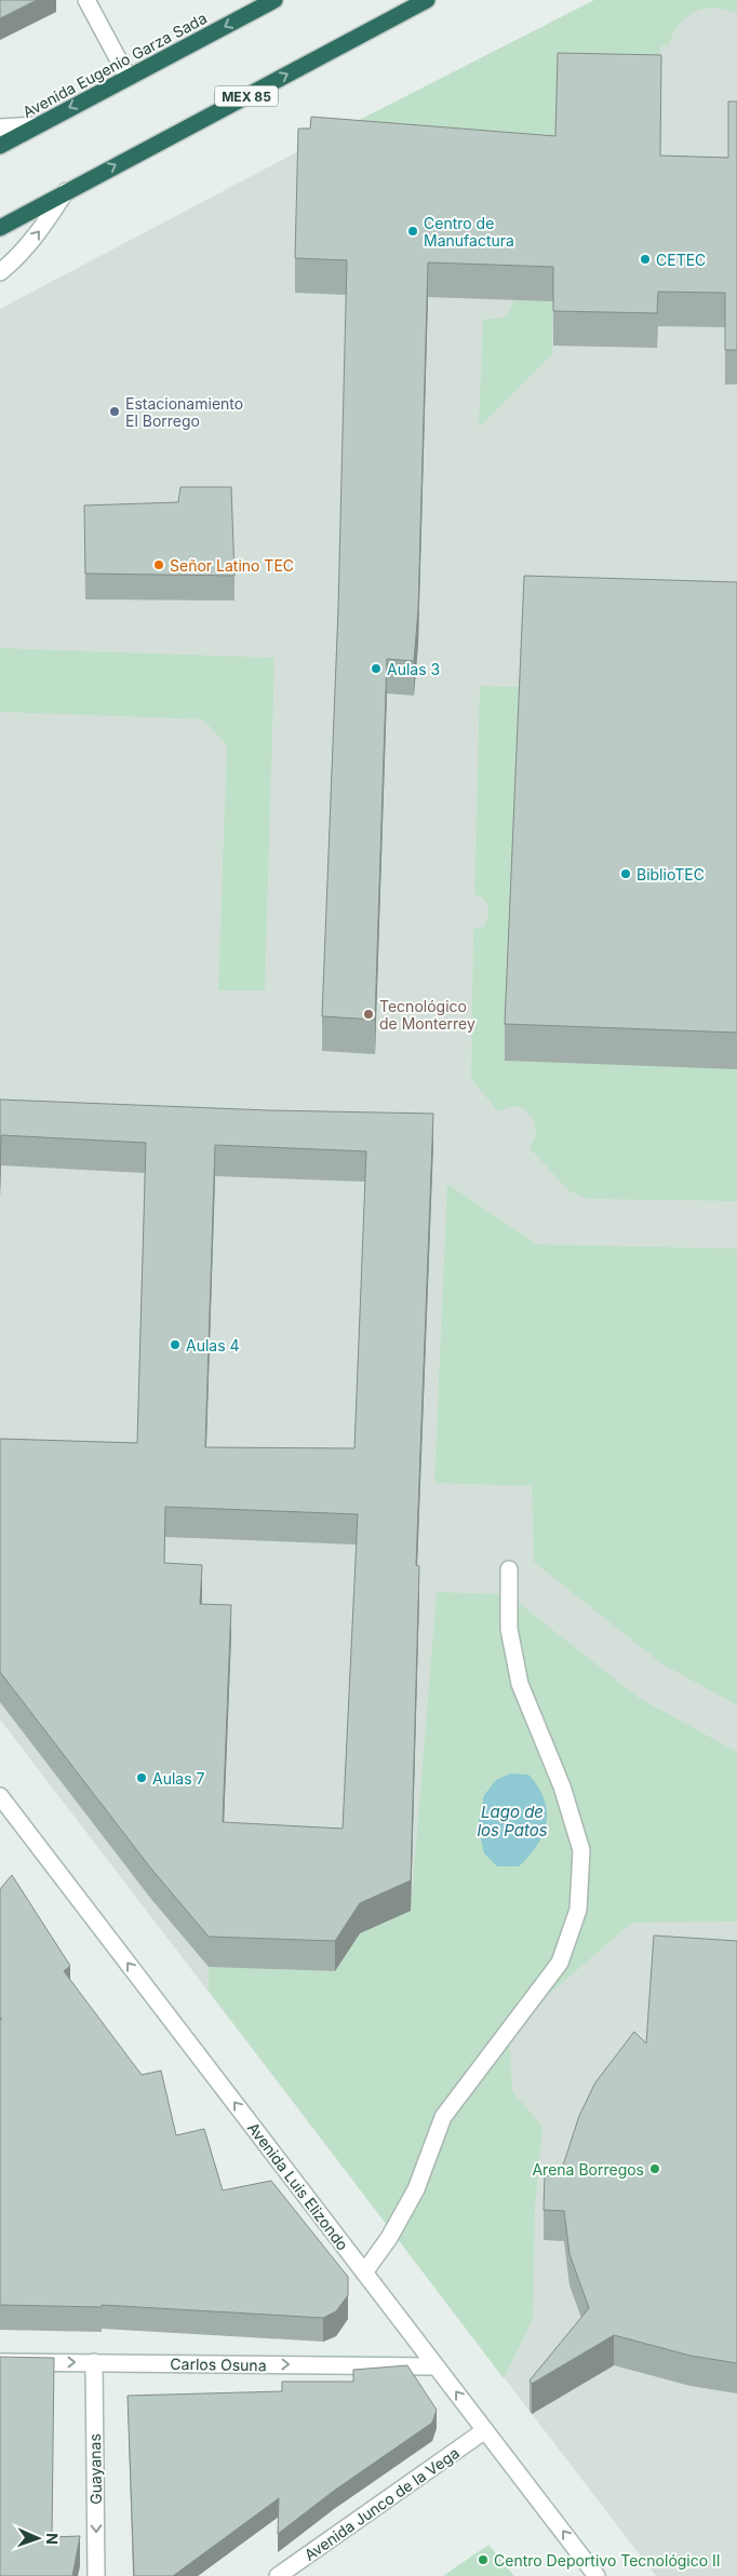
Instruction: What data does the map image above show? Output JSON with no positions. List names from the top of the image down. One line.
{"streets":{"highway":["Avenida Eugenio Garza Sada","MEX 85"],"street":["Avenida Luis Elizondo","Carlos Osuna","Guayanas","Avenida Junco de la Vega"]},"crossings":[["Avenida Luis Elizondo","Carlos Osuna"],["Avenida Luis Elizondo","Avenida Junco de la Vega"],["Carlos Osuna","Guayanas"]],"one_way":["Avenida Luis Elizondo","Carlos Osuna","Guayanas"],"water":["Lago de los Patos"],"places":["Centro de Manufactura","CETEC","Estacionamiento El Borrego","Señor Latino TEC","Aulas 3","BiblioTEC","Tecnológico de Monterrey","Aulas 4","Aulas 7","Arena Borregos","Centro Deportivo Tecnológico II"],"north":"right"}
